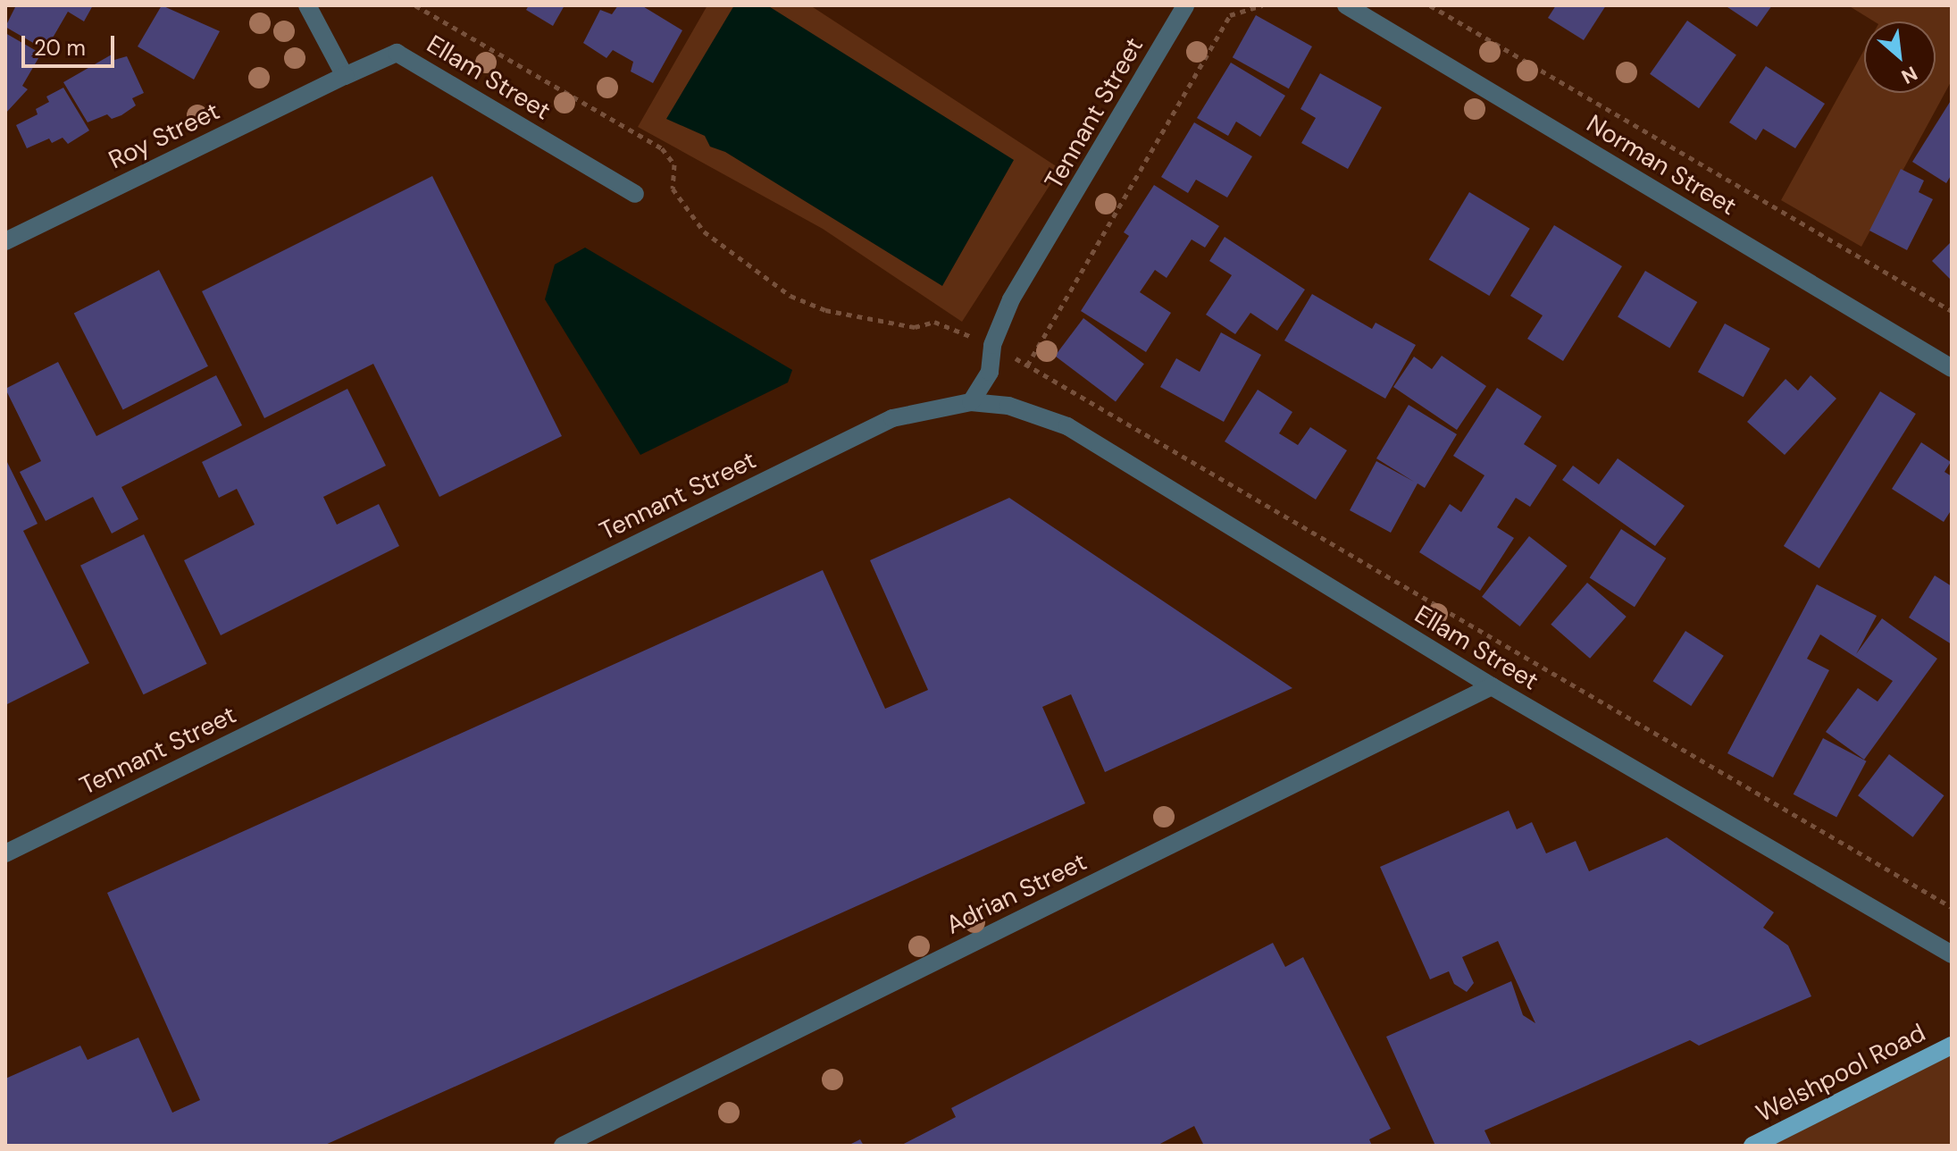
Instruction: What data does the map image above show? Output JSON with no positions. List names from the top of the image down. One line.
{"streets":{"main road":["Welshpool Road"],"street":["Ellam Street","Tennant Street","Roy Street","Norman Street","Adrian Street"]},"crossings":[["Ellam Street","Tennant Street"],["Ellam Street","Roy Street"],["Ellam Street","Adrian Street"]],"scale_bar":"20 m","north":"bottom right"}
